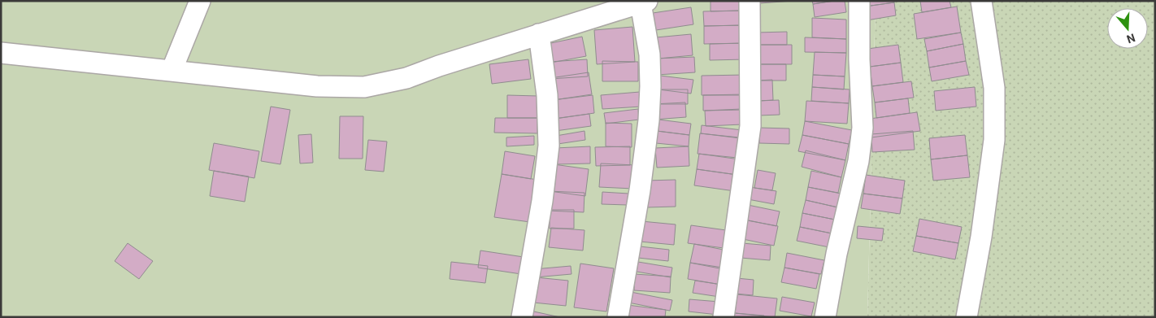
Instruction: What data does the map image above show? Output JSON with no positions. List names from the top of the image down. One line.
{"north":"bottom"}
